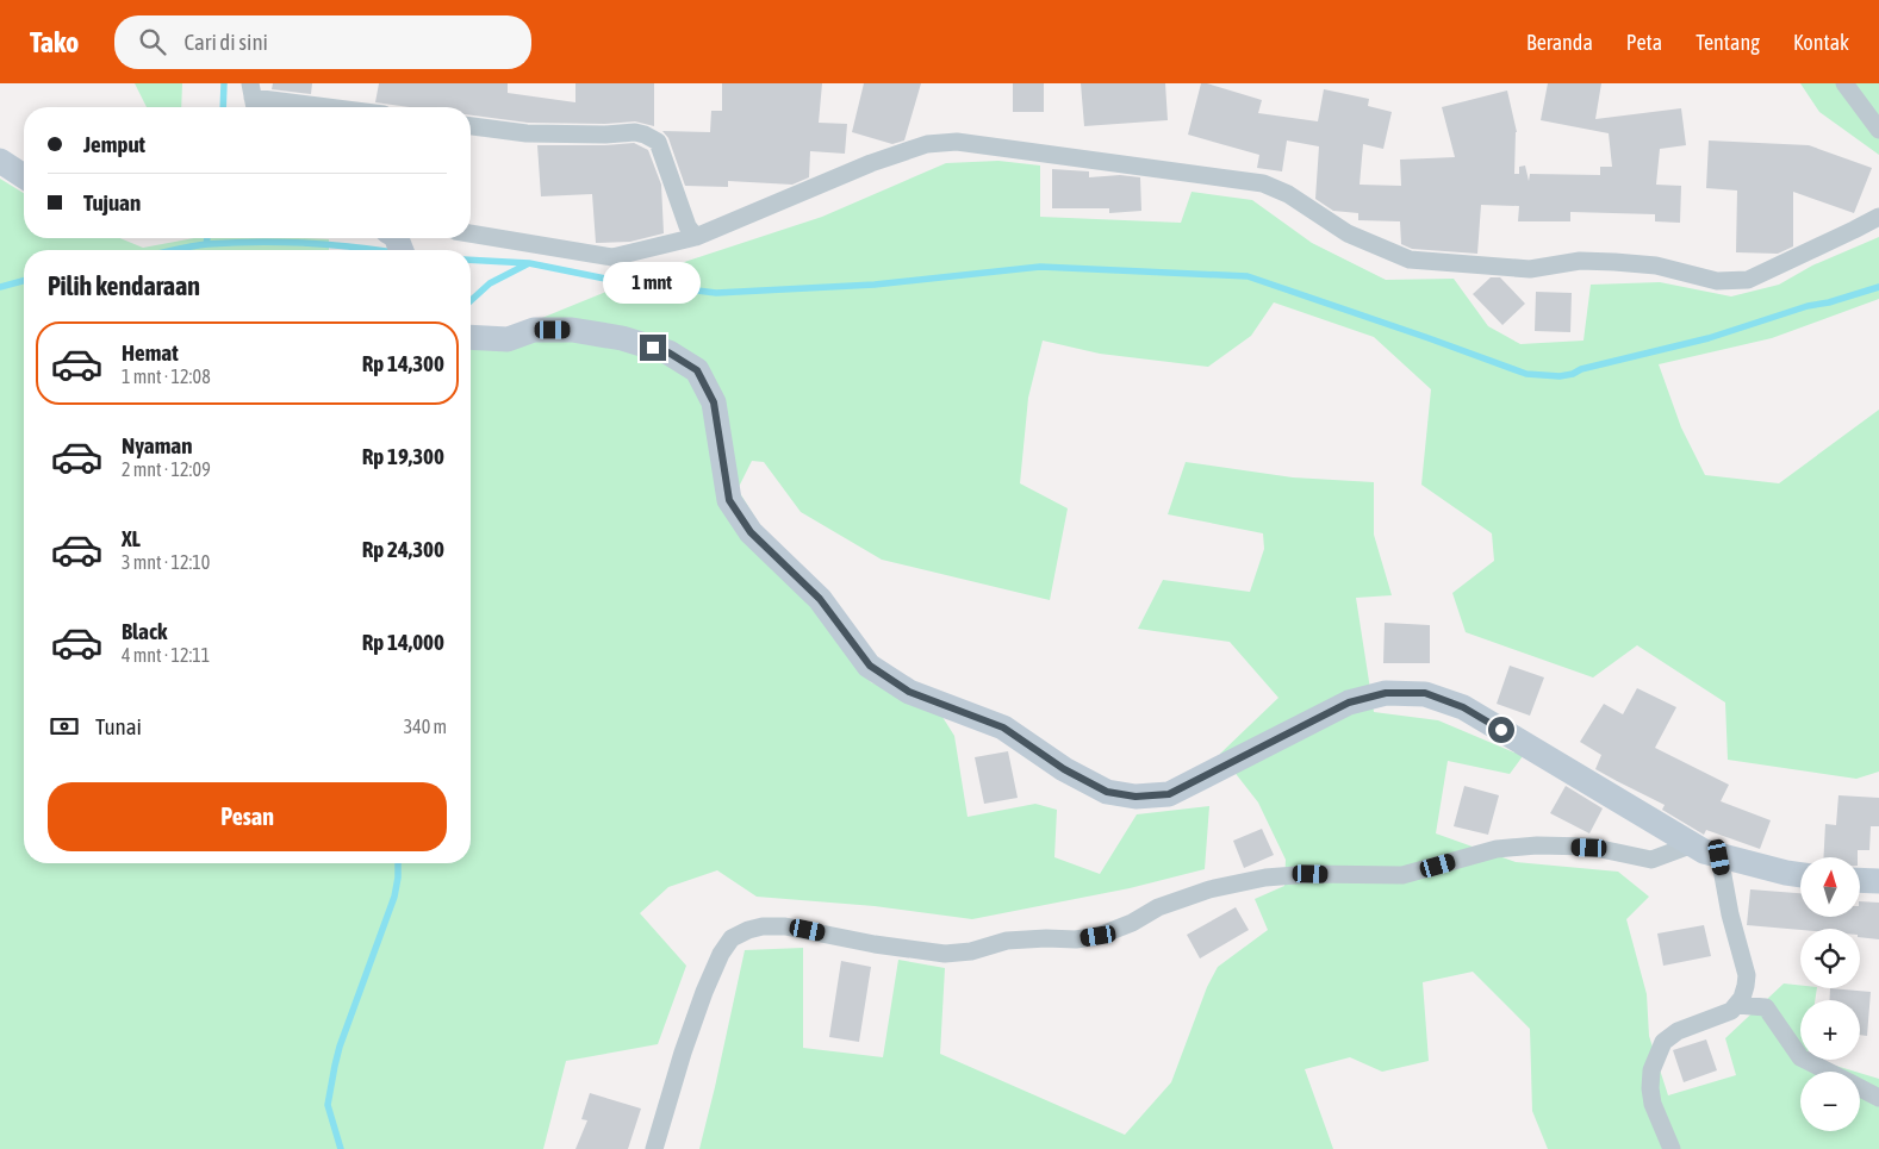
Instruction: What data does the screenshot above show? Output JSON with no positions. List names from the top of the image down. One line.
{"north":"top","page":{"header":"Tako","search":"Cari di sini","nav":["Beranda","Peta","Tentang","Kontak"],"banner":["Jemput","Tujuan"],"heading":"Pilih kendaraan","bubble":"1 mnt","list":[{"name":"Hemat","note":"1 mnt · 12:08","value":"Rp 14,300"},{"name":"Nyaman","note":"2 mnt · 12:09","value":"Rp 19,300"},{"name":"XL","note":"3 mnt · 12:10","value":"Rp 24,300"},{"name":"Black","note":"4 mnt · 12:11","value":"Rp 14,000"}],"pay":["Tunai","340 m"],"buttons":"Pesan","map_buttons":["+","−"]}}
